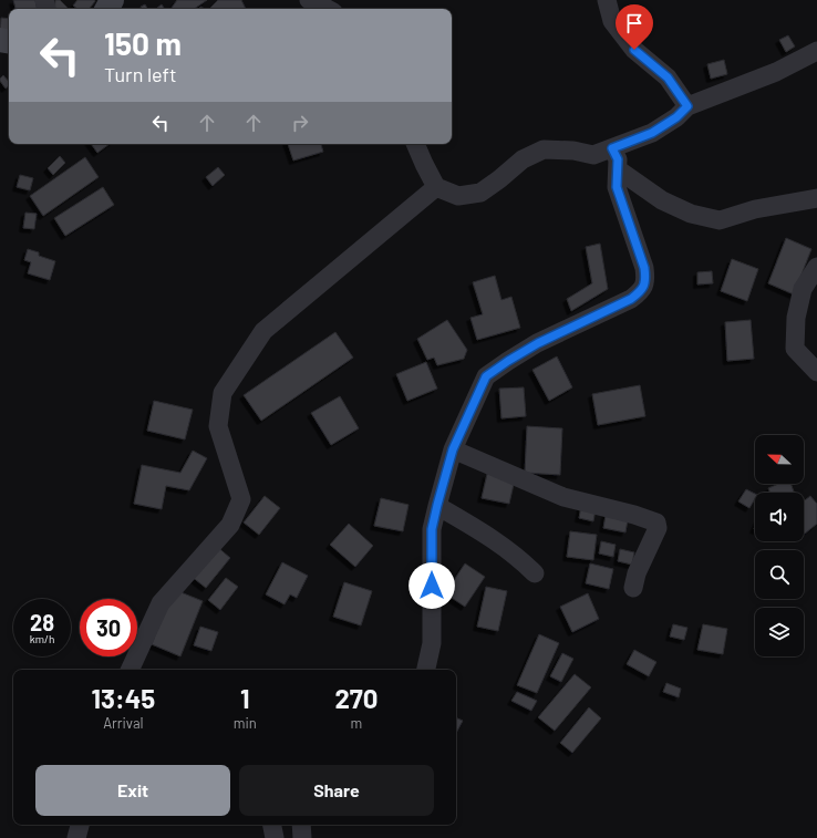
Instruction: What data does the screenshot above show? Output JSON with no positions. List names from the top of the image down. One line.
{"north":"left","page":{"turn":["150 m","Turn left"],"speed":"28 km/h","limit":"30","eta":["13:45","Arrival","1","min","270","m"],"buttons":["Exit","Share"]}}
